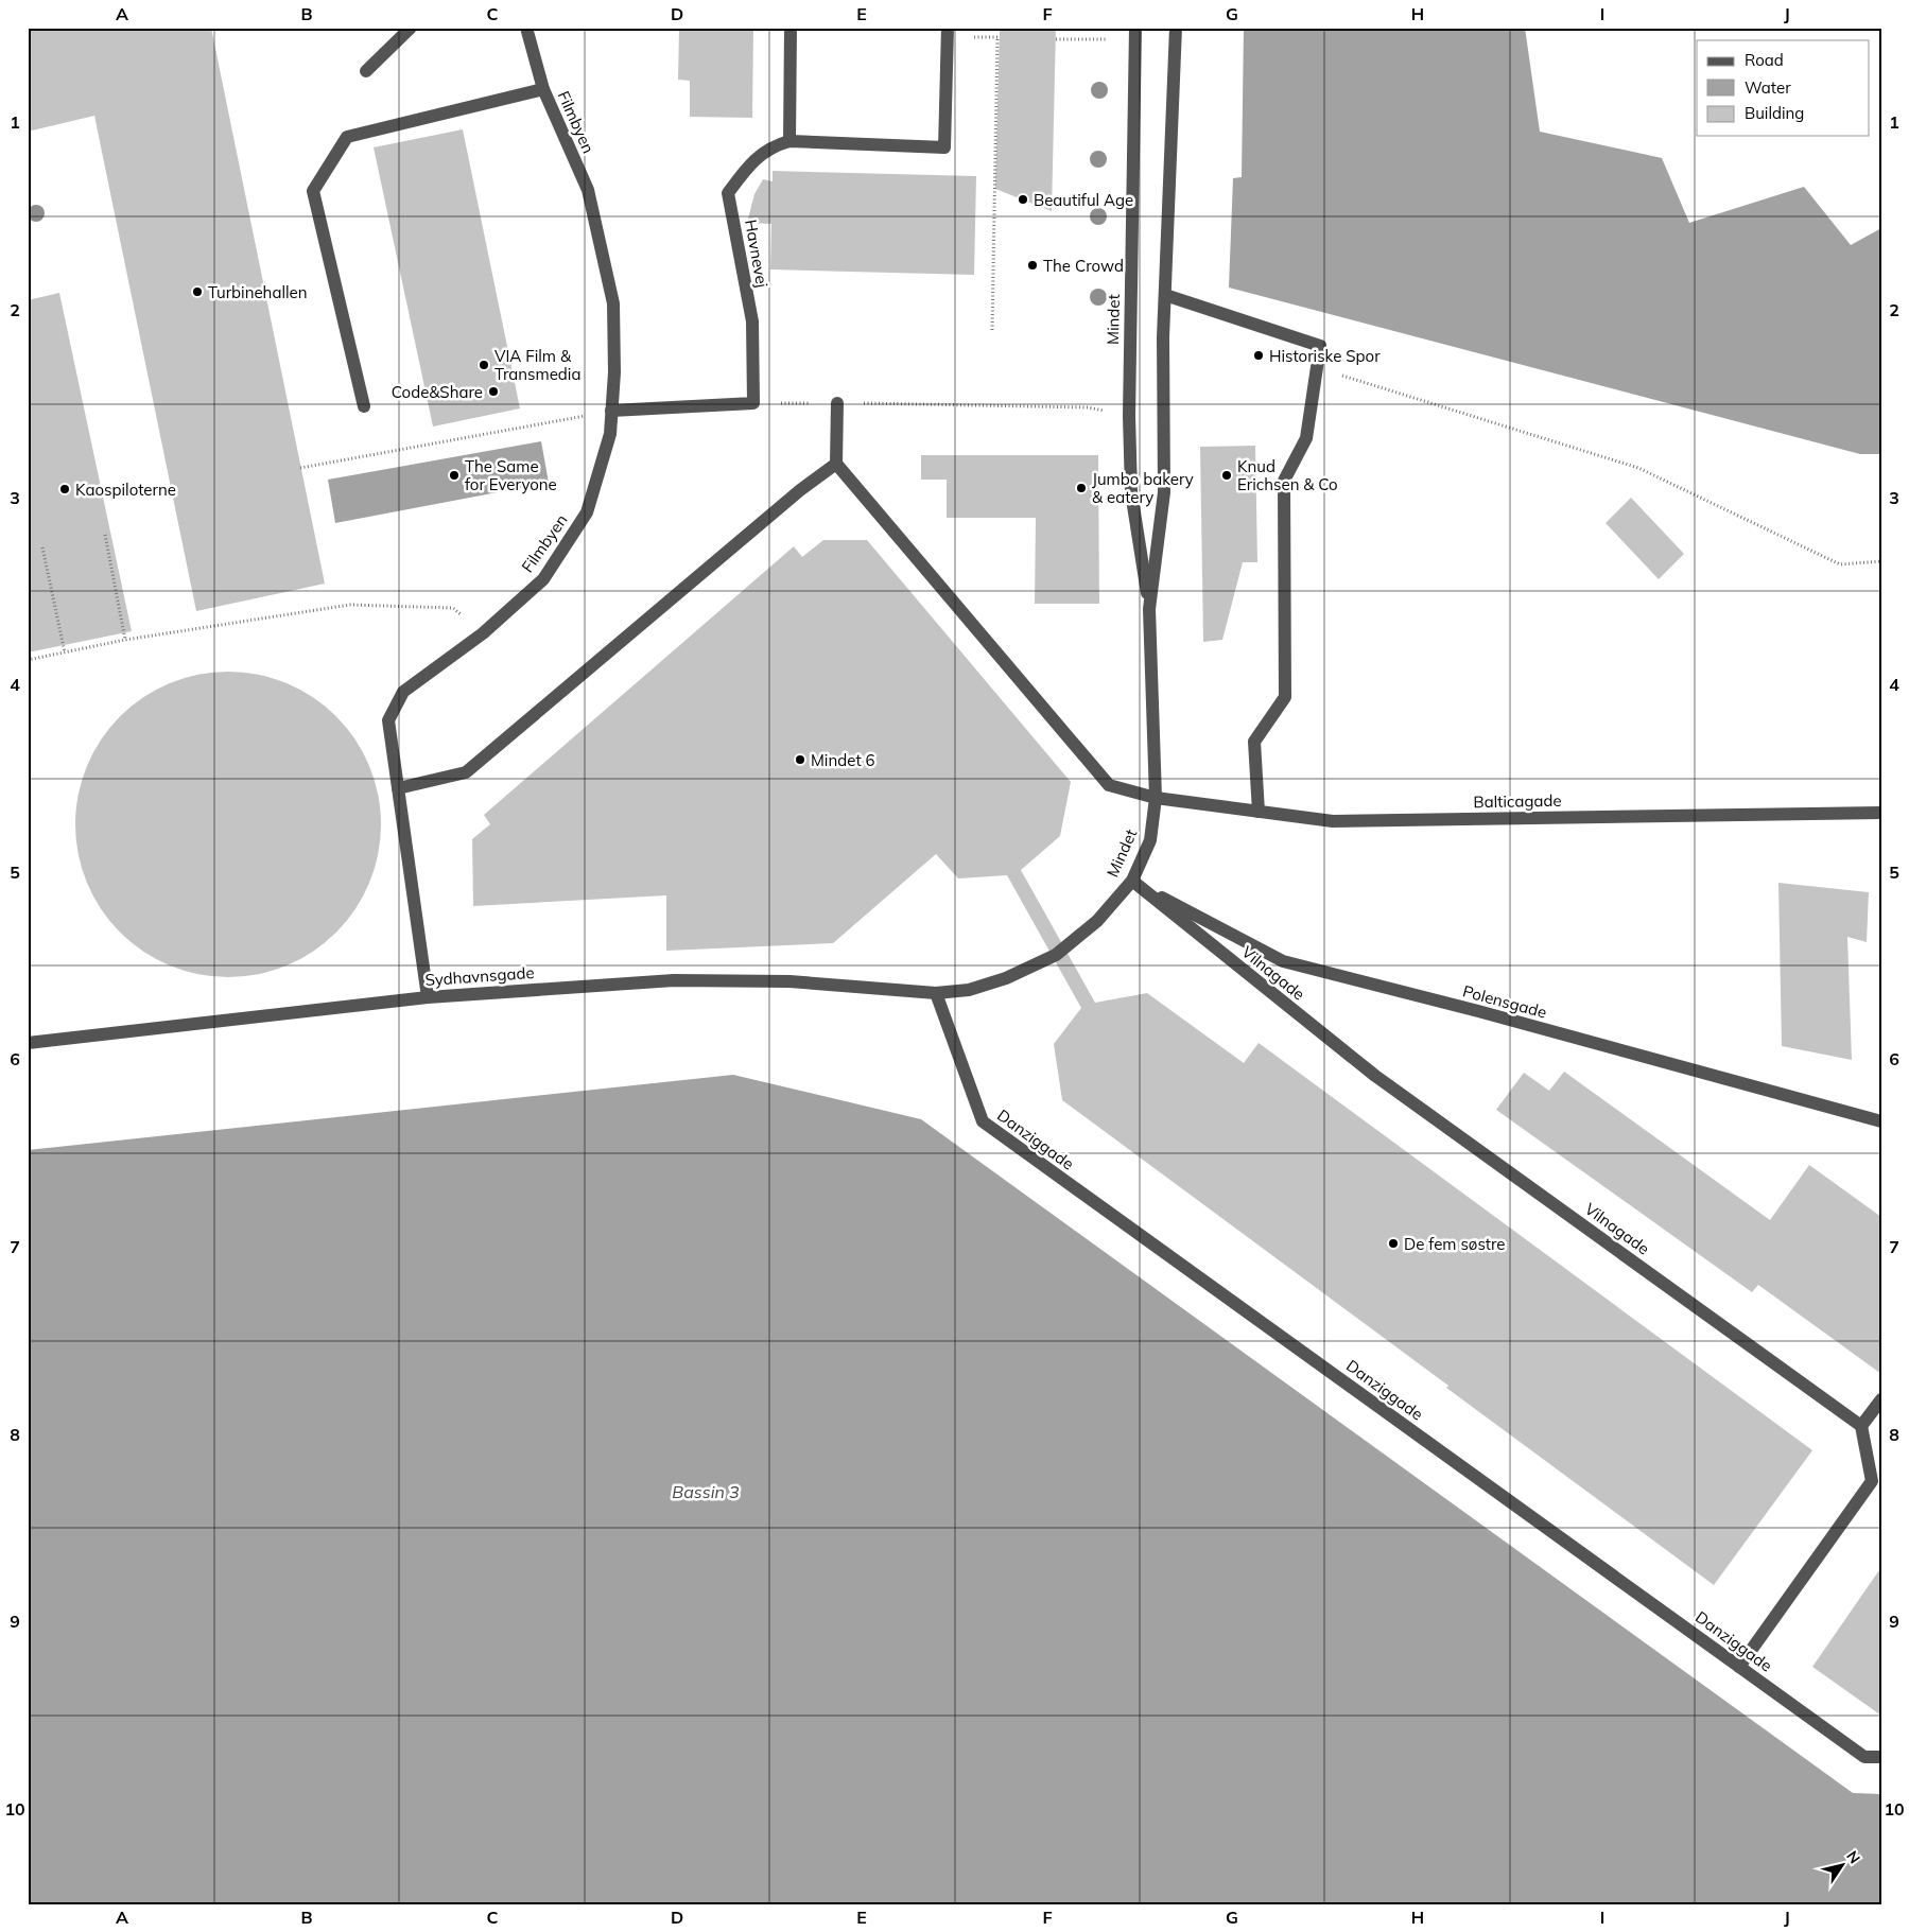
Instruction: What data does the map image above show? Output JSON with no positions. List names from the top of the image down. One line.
{"streets":{"street":["Filmbyen","Havnevej","Mindet","Balticagade","Vilnagade","Sydhavnsgade","Polensgade","Danziggade"]},"crossings":[["Filmbyen","Sydhavnsgade"],["Mindet","Balticagade"],["Mindet","Vilnagade"],["Mindet","Sydhavnsgade"],["Mindet","Polensgade"],["Mindet","Danziggade"],["Vilnagade","Polensgade"],["Sydhavnsgade","Danziggade"]],"water":["Bassin 3"],"places":["Beautiful Age","The Crowd","Turbinehallen","Historiske Spor","VIA Film & Transmedia","Code&Share","The Same for Everyone","Knud Erichsen & Co","Jumbo bakery & eatery","Kaospiloterne","Mindet 6","De fem søstre"],"legend":["Road","Water","Building"],"north":"top right","grid":{"columns":["A","B","C","D","E","F","G","H","I","J"],"rows":["1","2","3","4","5","6","7","8","9","10"]}}
